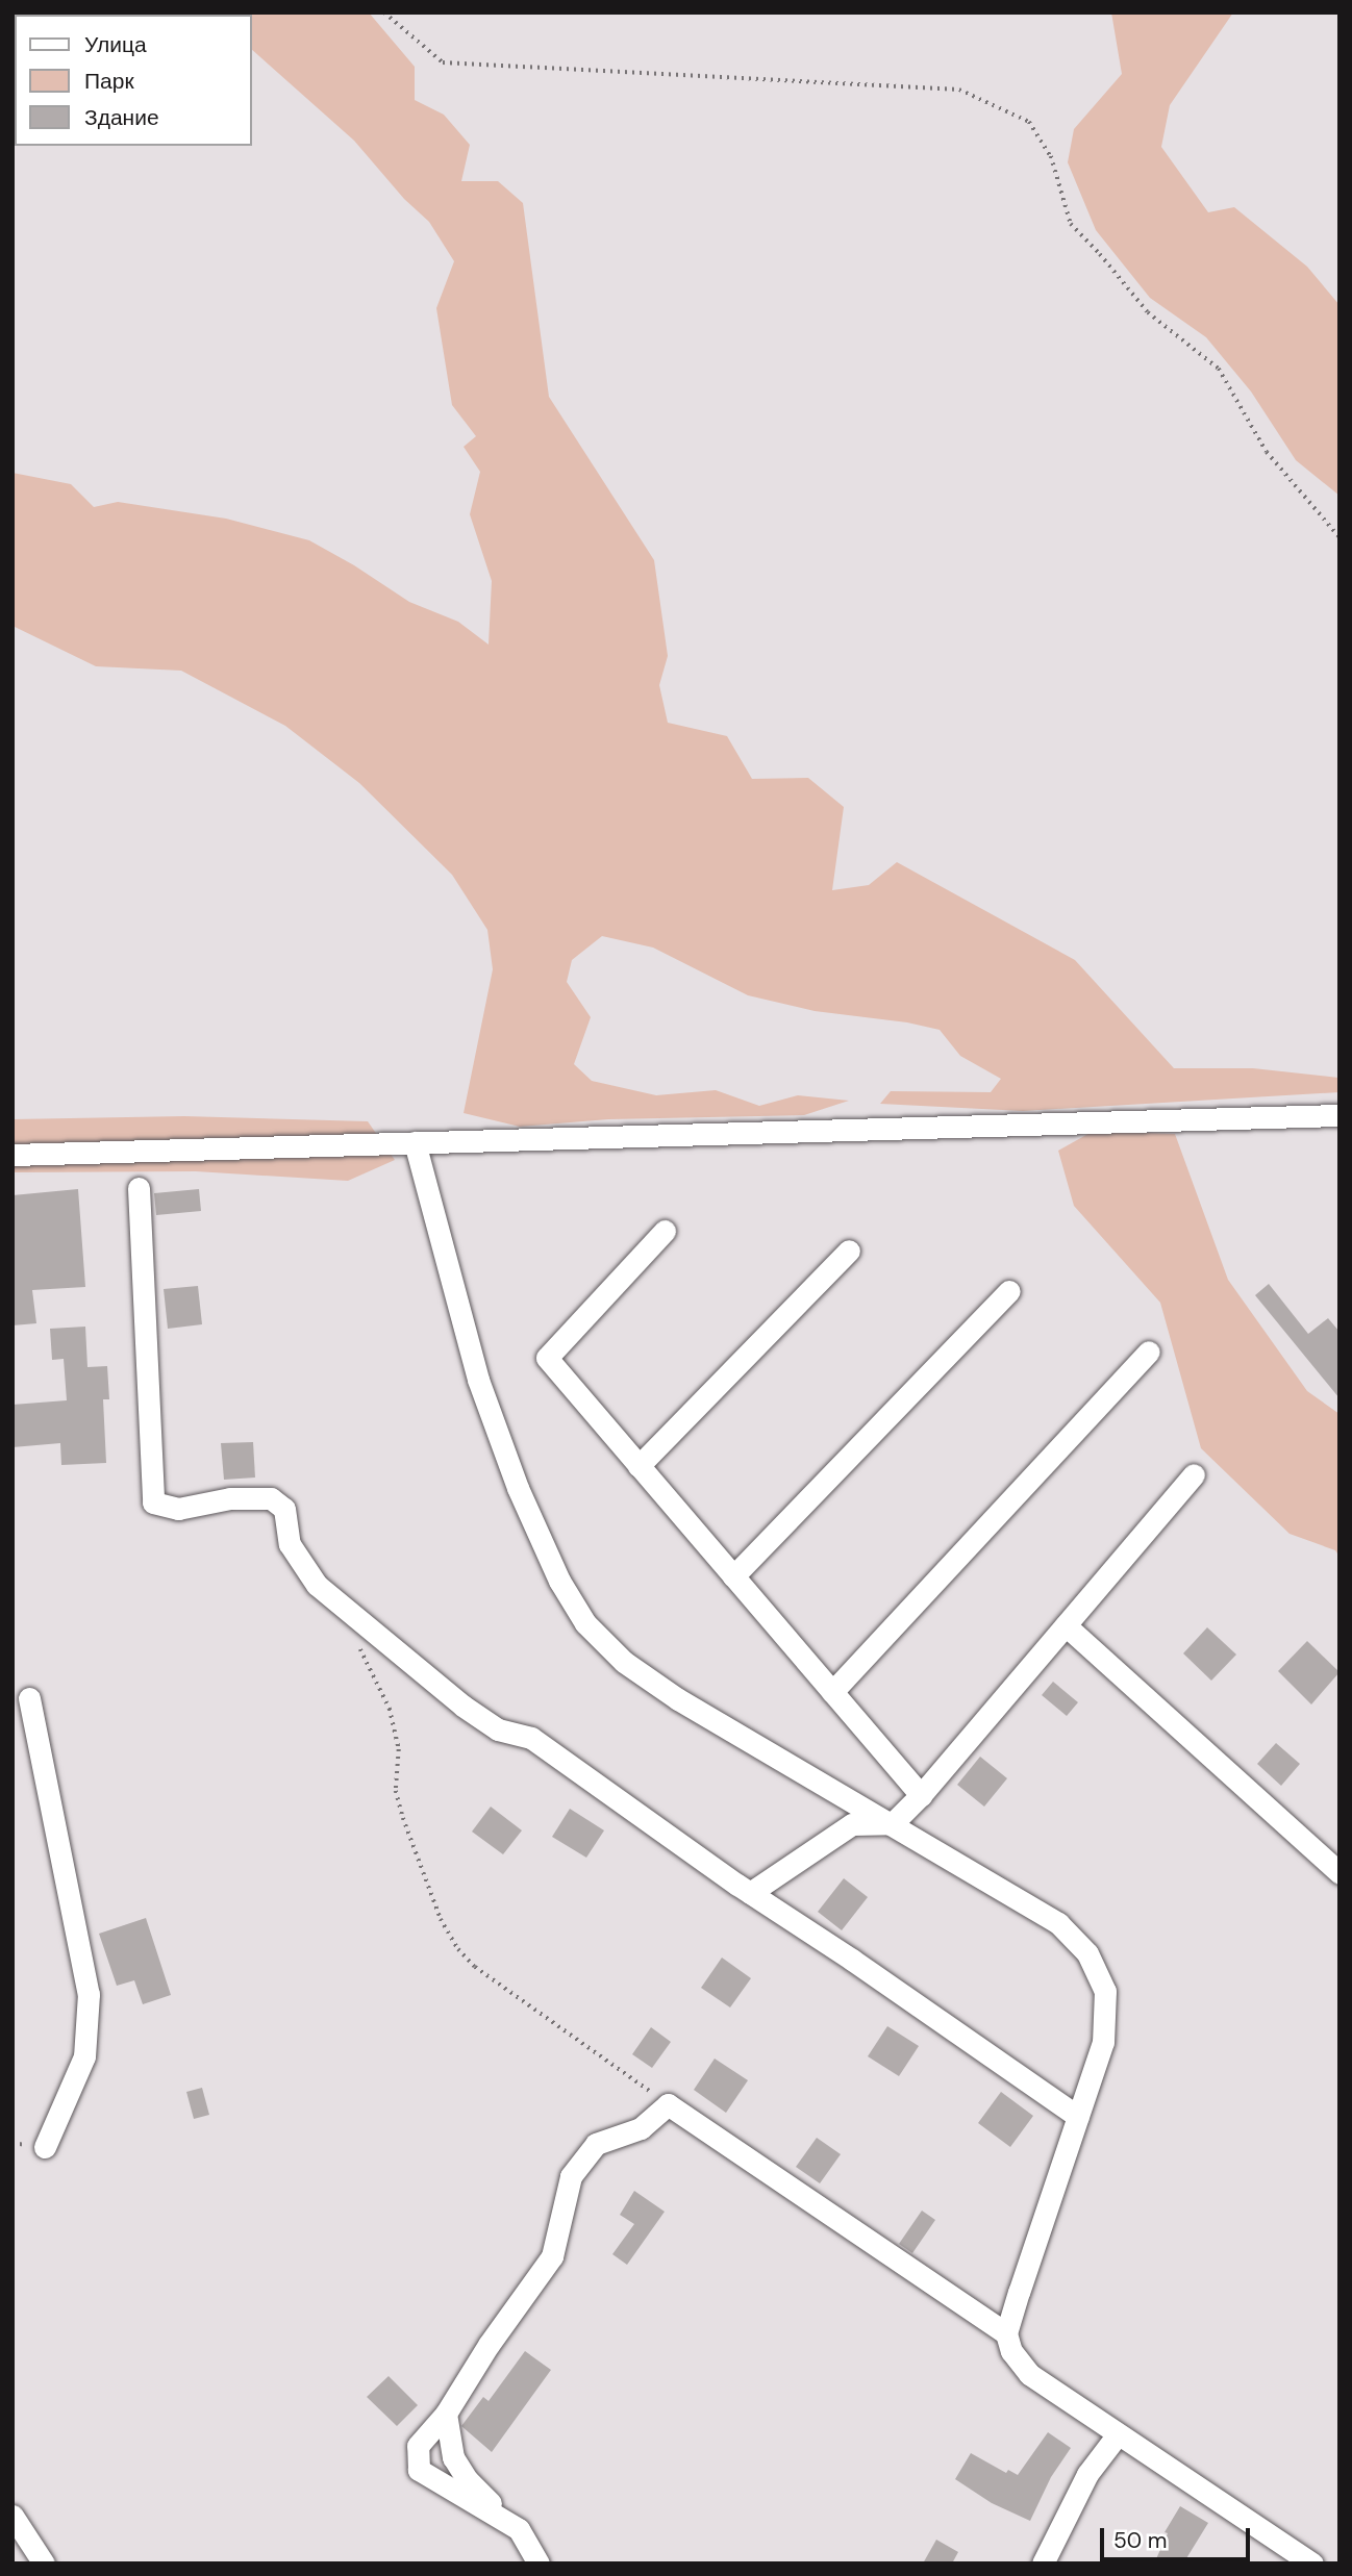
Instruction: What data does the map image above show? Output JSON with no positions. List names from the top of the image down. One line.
{"legend":["Улица","Парк","Здание"],"scale_bar":"50 m"}
